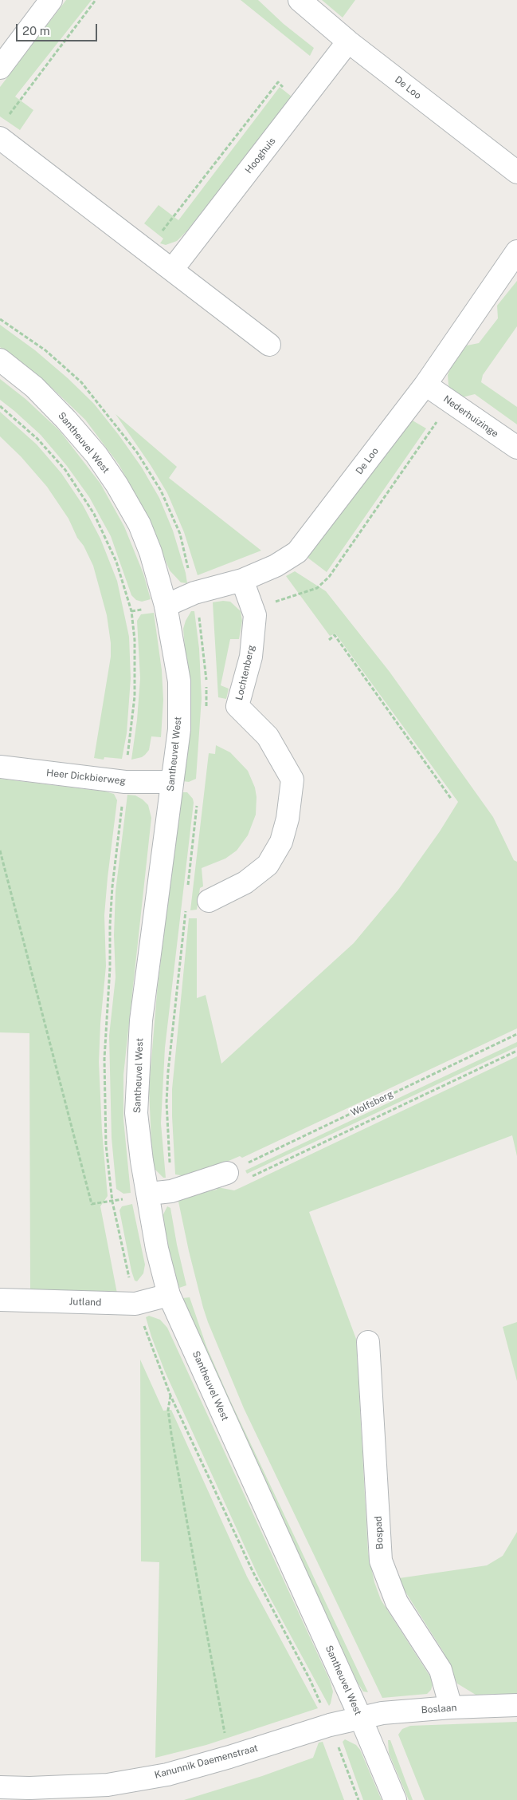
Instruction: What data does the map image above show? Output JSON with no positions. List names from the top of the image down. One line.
{"streets":{"street":["De Loo","Hooghuis","Nederhuizinge","Santheuvel West","Lochtenberg","Heer Dickbierweg","Jutland","Bospad","Boslaan","Kanunnik Daemenstraat"],"path":["Wolfsberg"]},"crossings":[["De Loo","Hooghuis"],["De Loo","Nederhuizinge"],["De Loo","Santheuvel West"],["De Loo","Lochtenberg"],["Santheuvel West","Heer Dickbierweg"],["Santheuvel West","Jutland"],["Santheuvel West","Boslaan"],["Santheuvel West","Kanunnik Daemenstraat"],["Bospad","Boslaan"],["Boslaan","Kanunnik Daemenstraat"]],"scale_bar":"20 m"}
